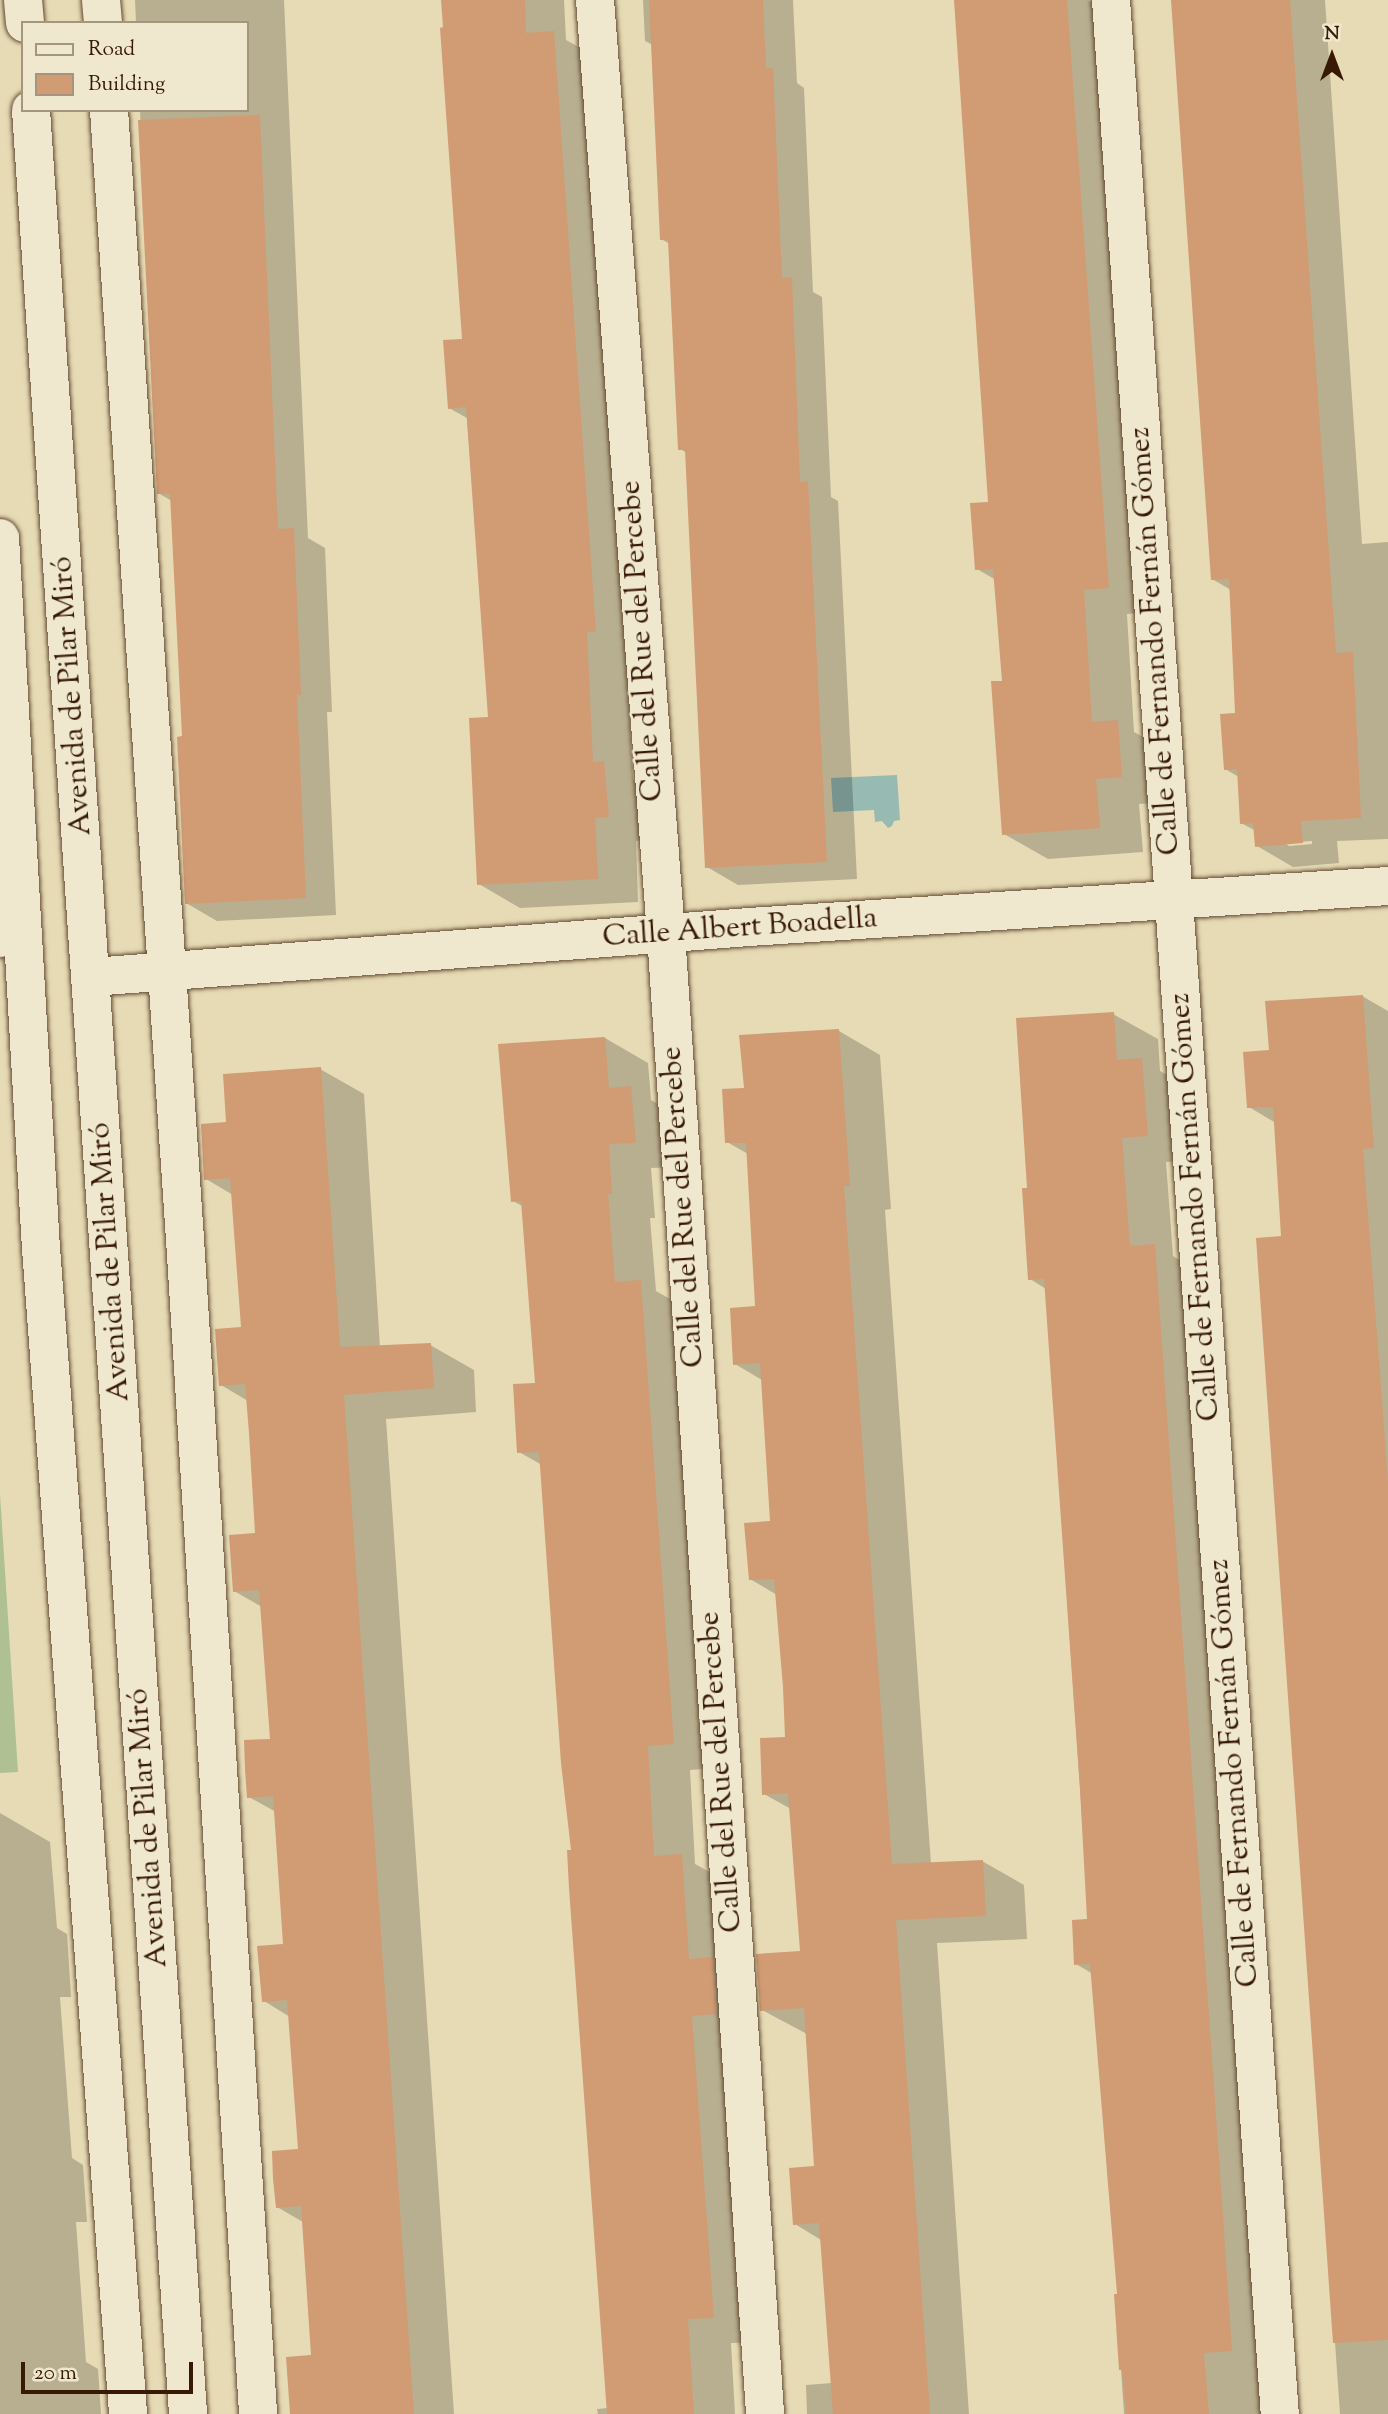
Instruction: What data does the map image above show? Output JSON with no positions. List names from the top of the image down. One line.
{"streets":{"street":["Calle del Rue del Percebe","Calle de Fernando Fernán Gómez","Avenida de Pilar Miró","Calle Albert Boadella"]},"crossings":[["Calle del Rue del Percebe","Calle Albert Boadella"],["Calle de Fernando Fernán Gómez","Calle Albert Boadella"],["Avenida de Pilar Miró","Calle Albert Boadella"]],"legend":["Road","Building"],"scale_bar":"20 m","north":"top"}
